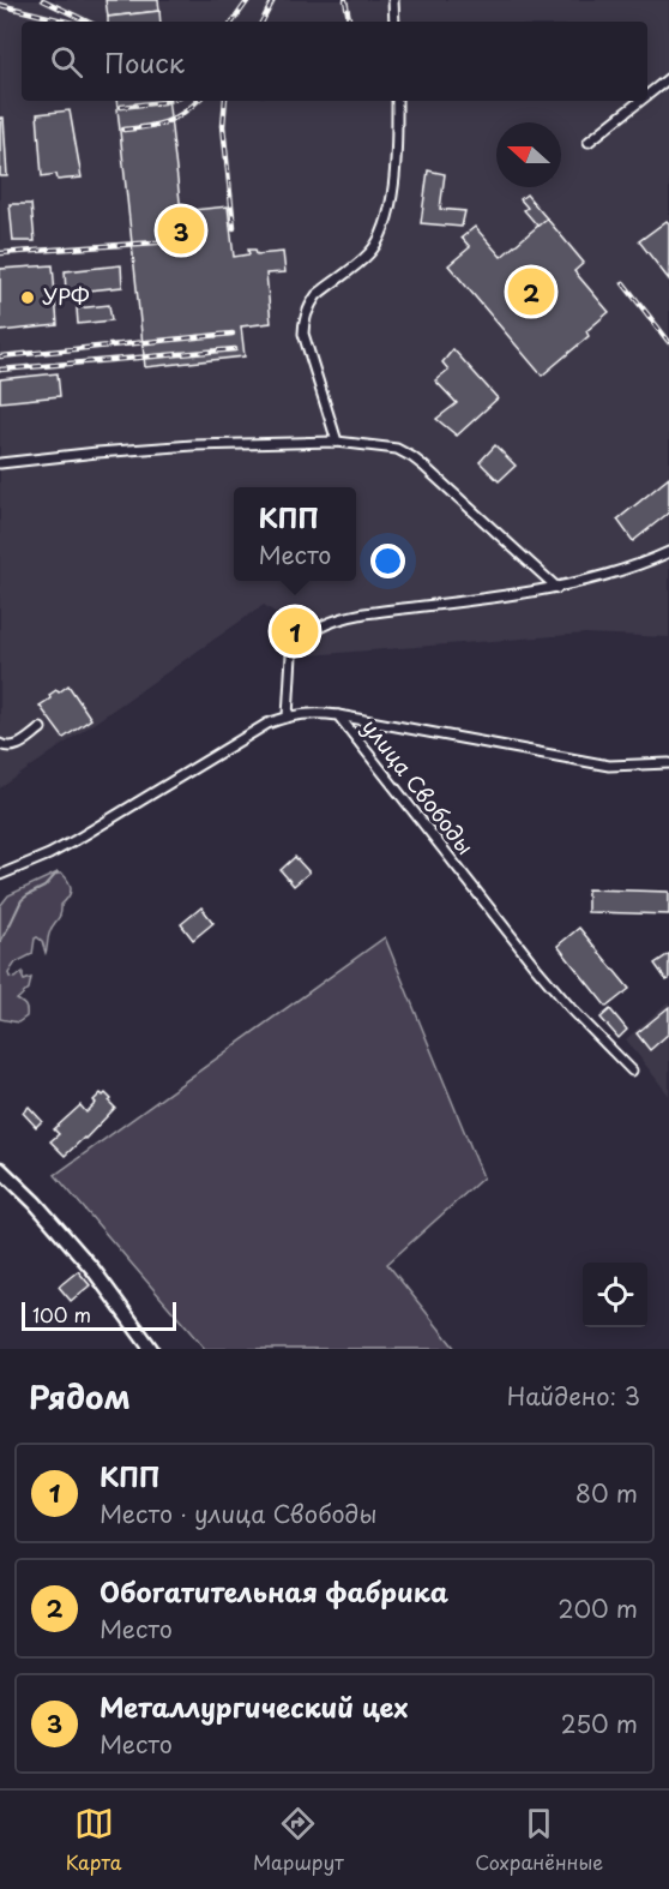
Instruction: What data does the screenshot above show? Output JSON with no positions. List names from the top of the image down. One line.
{"streets":{"street":["улица Свободы"]},"places":["УРФ"],"scale_bar":"100 m","north":"left","page":{"search":"Поиск","pins":["3","2","1"],"popup":["КПП","Место"],"scale":"100 m","heading":["Рядом","Найдено: 3"],"list":[{"mark":"1","name":"КПП","note":"Место · улица Свободы","value":"80 m"},{"mark":"2","name":"Обогатительная фабрика","note":"Место","value":"200 m"},{"mark":"3","name":"Металлургический цех","note":"Место","value":"250 m"}],"nav":["Карта","Маршрут","Сохранённые"]}}
